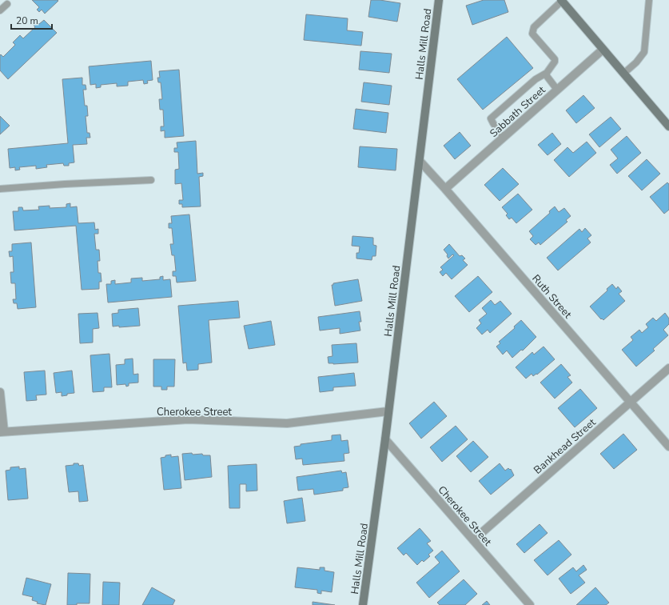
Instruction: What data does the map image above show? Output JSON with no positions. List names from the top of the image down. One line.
{"streets":{"street":["Halls Mill Road","Sabbath Street","Ruth Street","Cherokee Street","Bankhead Street"]},"crossings":[["Halls Mill Road","Ruth Street"],["Halls Mill Road","Cherokee Street"],["Sabbath Street","Ruth Street"],["Ruth Street","Bankhead Street"],["Cherokee Street","Bankhead Street"]],"scale_bar":"20 m"}
